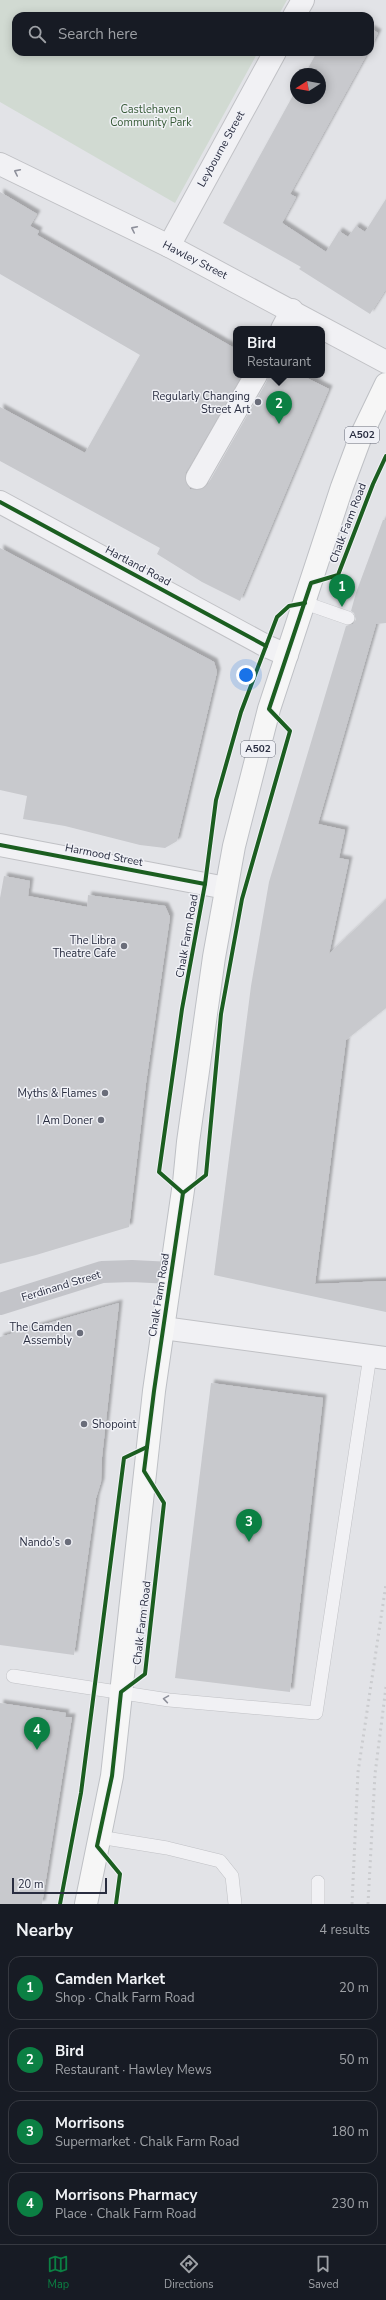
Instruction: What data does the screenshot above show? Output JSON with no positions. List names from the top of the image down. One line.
{"streets":{"main road":["A502","Chalk Farm Road","Ferdinand Street"],"street":["Leybourne Street","Hawley Street","Hartland Road","Harmood Street"]},"crossings":[["Leybourne Street","Hawley Street"],["Chalk Farm Road","Hartland Road"],["Chalk Farm Road","Harmood Street"],["Chalk Farm Road","Ferdinand Street"]],"one_way":["Hawley Street"],"parks":["Castlehaven Community Park"],"places":["Regularly Changing Street Art","The Libra Theatre Cafe","Myths & Flames","I Am Doner","The Camden Assembly","Shopoint","Nando's"],"scale_bar":"20 m","north":"left","page":{"search":"Search here","popup":["Bird","Restaurant"],"pins":["2","1","3","4"],"scale":"20 m","heading":["Nearby","4 results"],"list":[{"mark":"1","name":"Camden Market","note":"Shop · Chalk Farm Road","value":"20 m"},{"mark":"2","name":"Bird","note":"Restaurant · Hawley Mews","value":"50 m"},{"mark":"3","name":"Morrisons","note":"Supermarket · Chalk Farm Road","value":"180 m"},{"mark":"4","name":"Morrisons Pharmacy","note":"Place · Chalk Farm Road","value":"230 m"}],"nav":["Map","Directions","Saved"]}}
